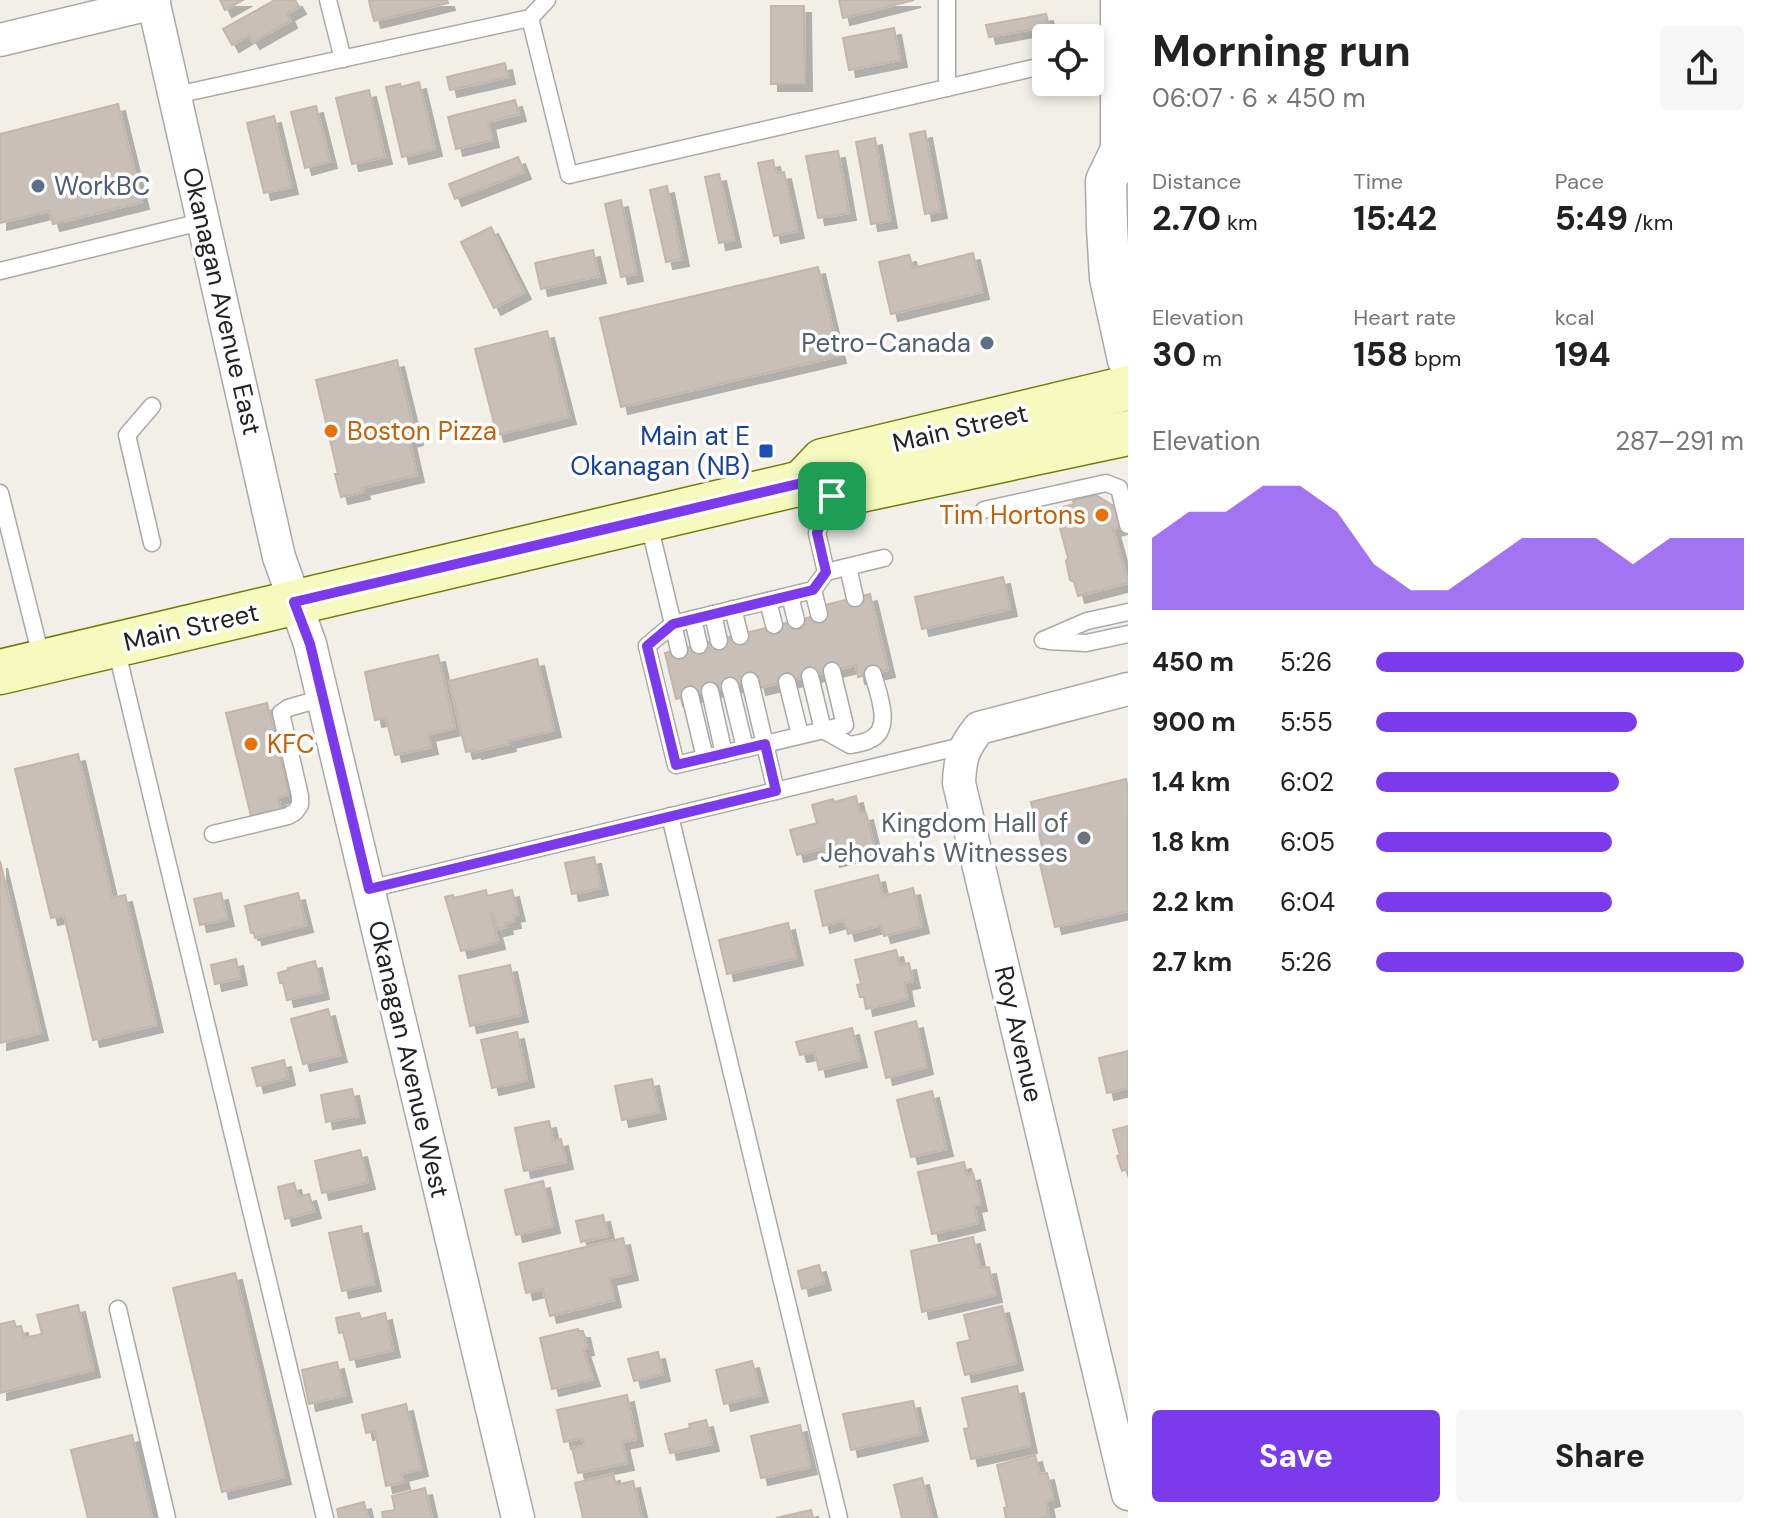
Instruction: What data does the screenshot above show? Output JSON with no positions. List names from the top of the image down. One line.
{"streets":{"main road":["Main Street"],"street":["Okanagan Avenue East","Roy Avenue","Okanagan Avenue West"]},"crossings":[["Okanagan Avenue East","Main Street"],["Okanagan Avenue East","Okanagan Avenue West"],["Main Street","Okanagan Avenue West"]],"places":{"other":["WorkBC","Petro-Canada","Boston Pizza","Tim Hortons","KFC","Kingdom Hall of Jehovah's Witnesses"],"transit":["Main at E Okanagan (NB)"]},"page":{"heading":["Morning run","06:07 · 6 × 450 m"],"stats":[["Distance","2.70 km"],["Time","15:42"],["Pace","5:49 /km"],["Elevation","30 m"],["Heart rate","158 bpm"],["kcal","194"]],"chart":["Elevation","287–291 m"],"list":[{"name":"450 m","note":"5:26"},{"name":"900 m","note":"5:55"},{"name":"1.4 km","note":"6:02"},{"name":"1.8 km","note":"6:05"},{"name":"2.2 km","note":"6:04"},{"name":"2.7 km","note":"5:26"}],"buttons":["Save","Share"]}}
